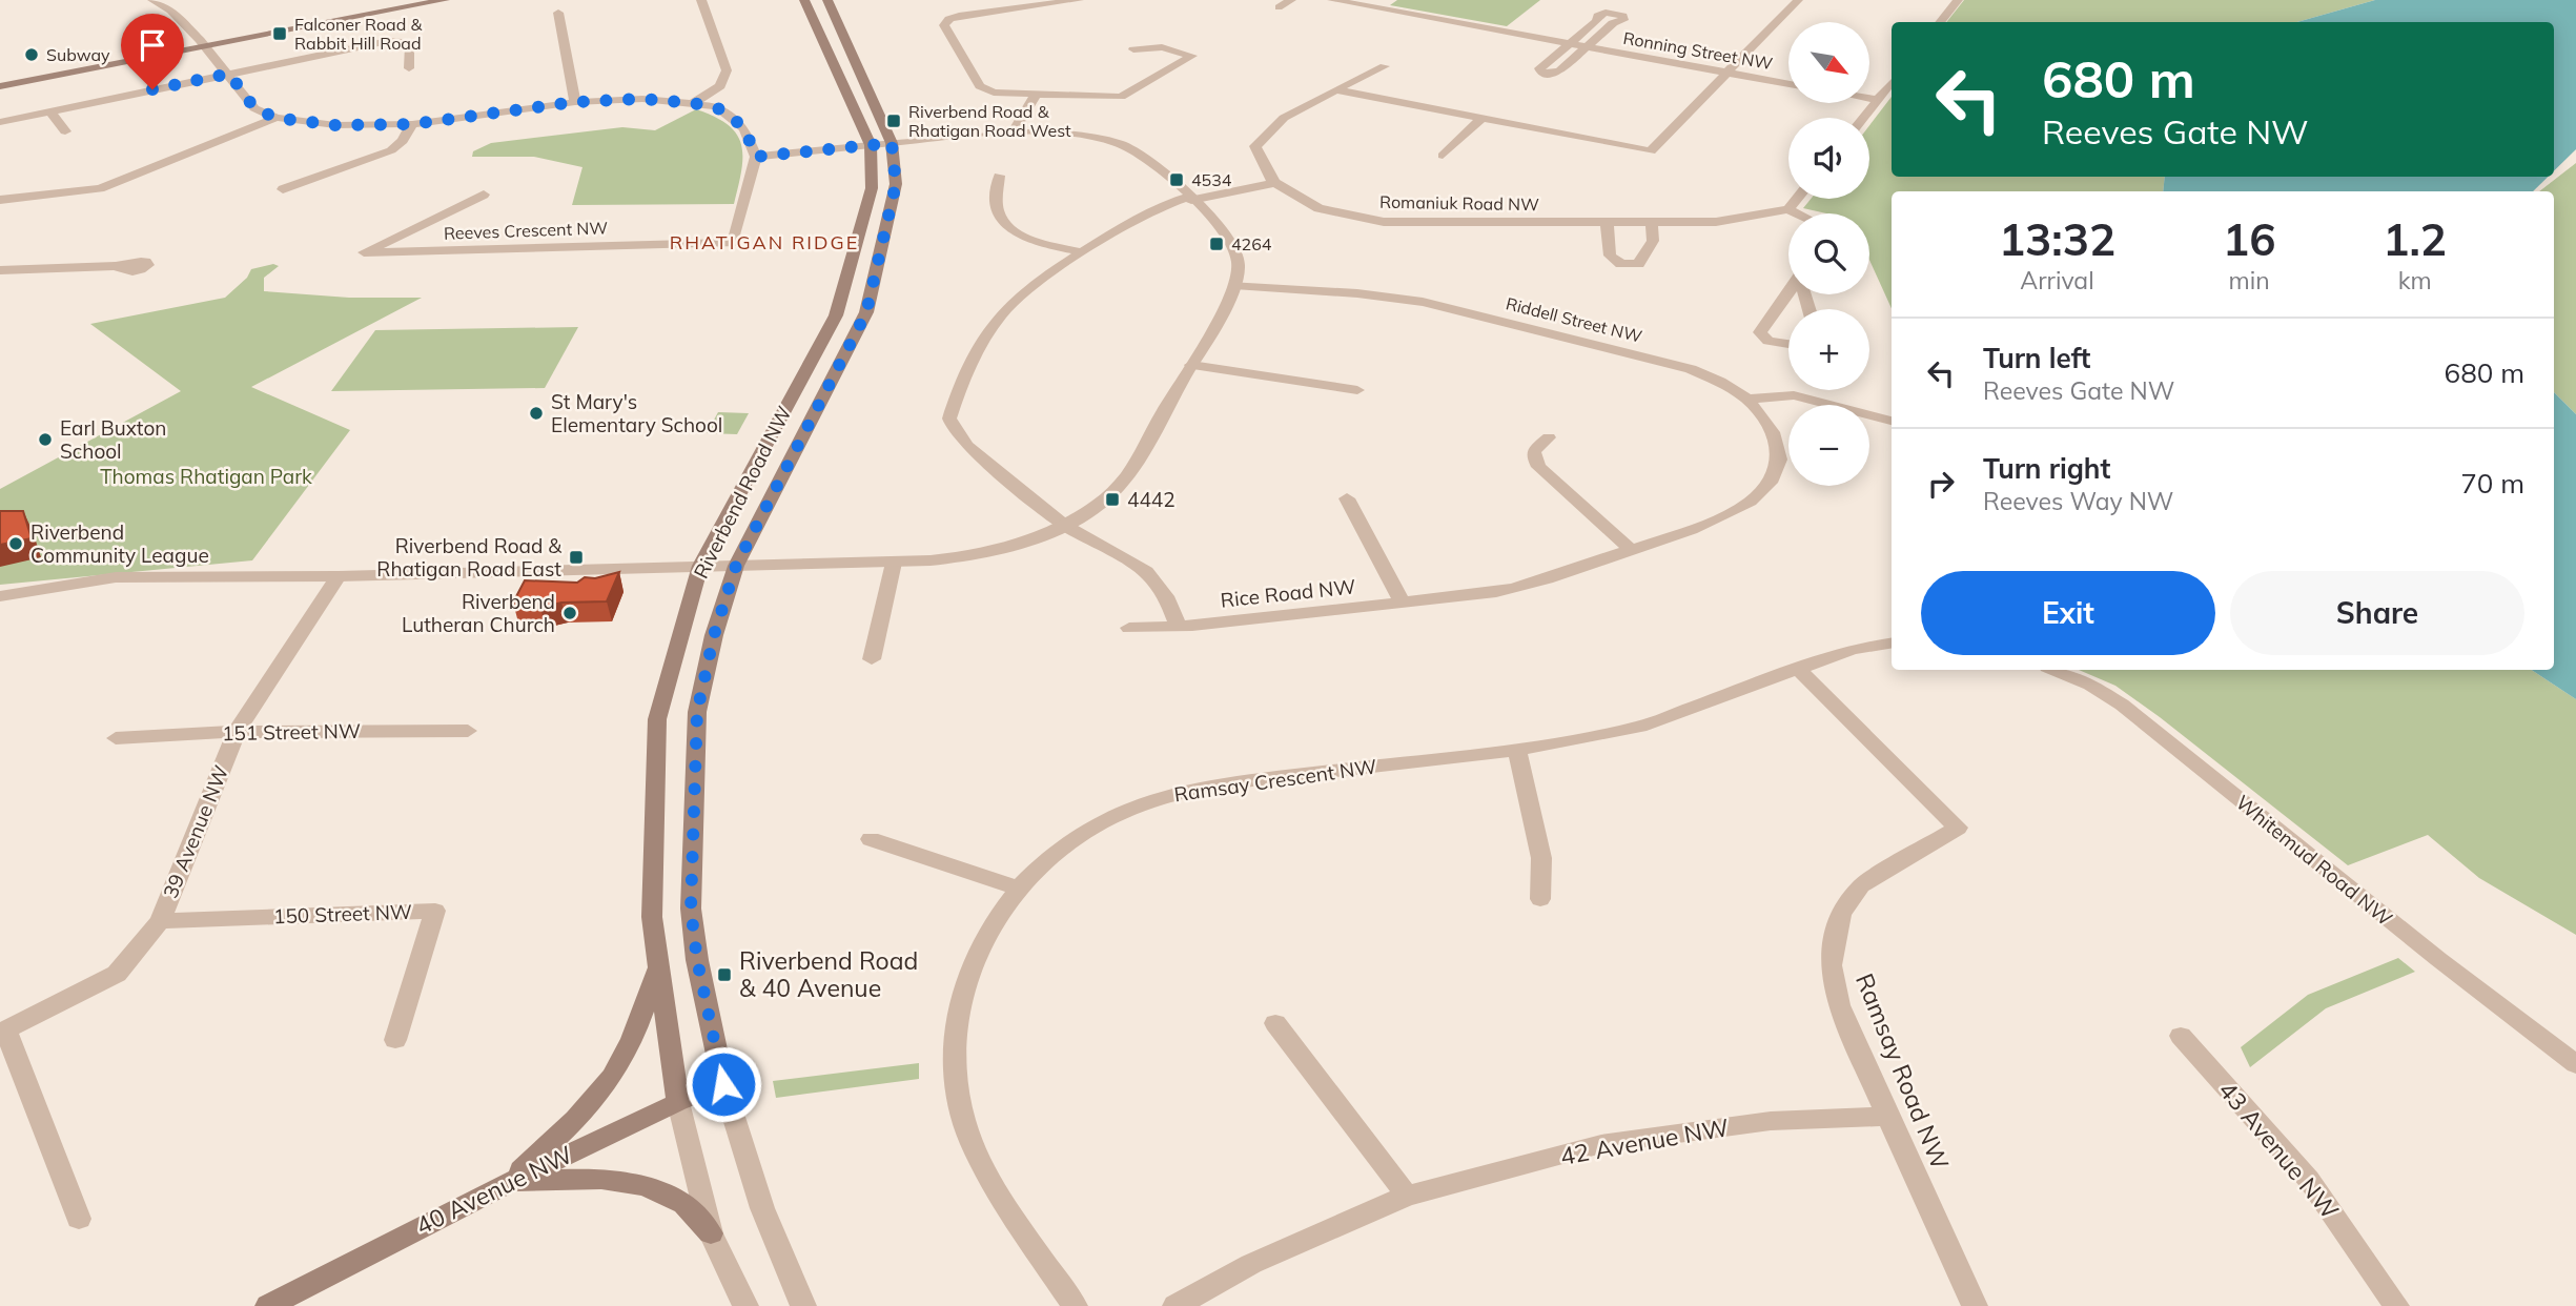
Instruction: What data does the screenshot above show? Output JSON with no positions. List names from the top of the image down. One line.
{"streets":{"main road":["Riverbend Road NW","40 Avenue NW"],"street":["Ronning Street NW","Romaniuk Road NW","Reeves Crescent NW","Riddell Street NW","Rice Road NW","151 Street NW","Ramsay Crescent NW","39 Avenue NW","Whitemud Road NW","150 Street NW","Ramsay Road NW","42 Avenue NW","43 Avenue NW"]},"crossings":[["Riddell Street NW","Rice Road NW"],["Riverbend Road NW","40 Avenue NW"],["151 Street NW","39 Avenue NW"],["Ramsay Crescent NW","Ramsay Road NW"],["39 Avenue NW","150 Street NW"],["Ramsay Road NW","42 Avenue NW"]],"districts":["RHATIGAN RIDGE"],"parks":["Thomas Rhatigan Park"],"places":{"transit":["Falconer Road & Rabbit Hill Road","Riverbend Road & Rhatigan Road West","4534","4264","4442","Riverbend Road & Rhatigan Road East","Riverbend Road & 40 Avenue"],"other":["Subway","St Mary's Elementary School","Earl Buxton School","Riverbend Community League","Riverbend Lutheran Church"]},"north":"bottom right","page":{"map_buttons":["+","−"],"turn":["680 m","Reeves Gate NW"],"eta":["13:32","Arrival","16","min","1.2","km"],"list":[{"name":"Turn left","note":"Reeves Gate NW","value":"680 m"},{"name":"Turn right","note":"Reeves Way NW","value":"70 m"}],"buttons":["Exit","Share"]}}
